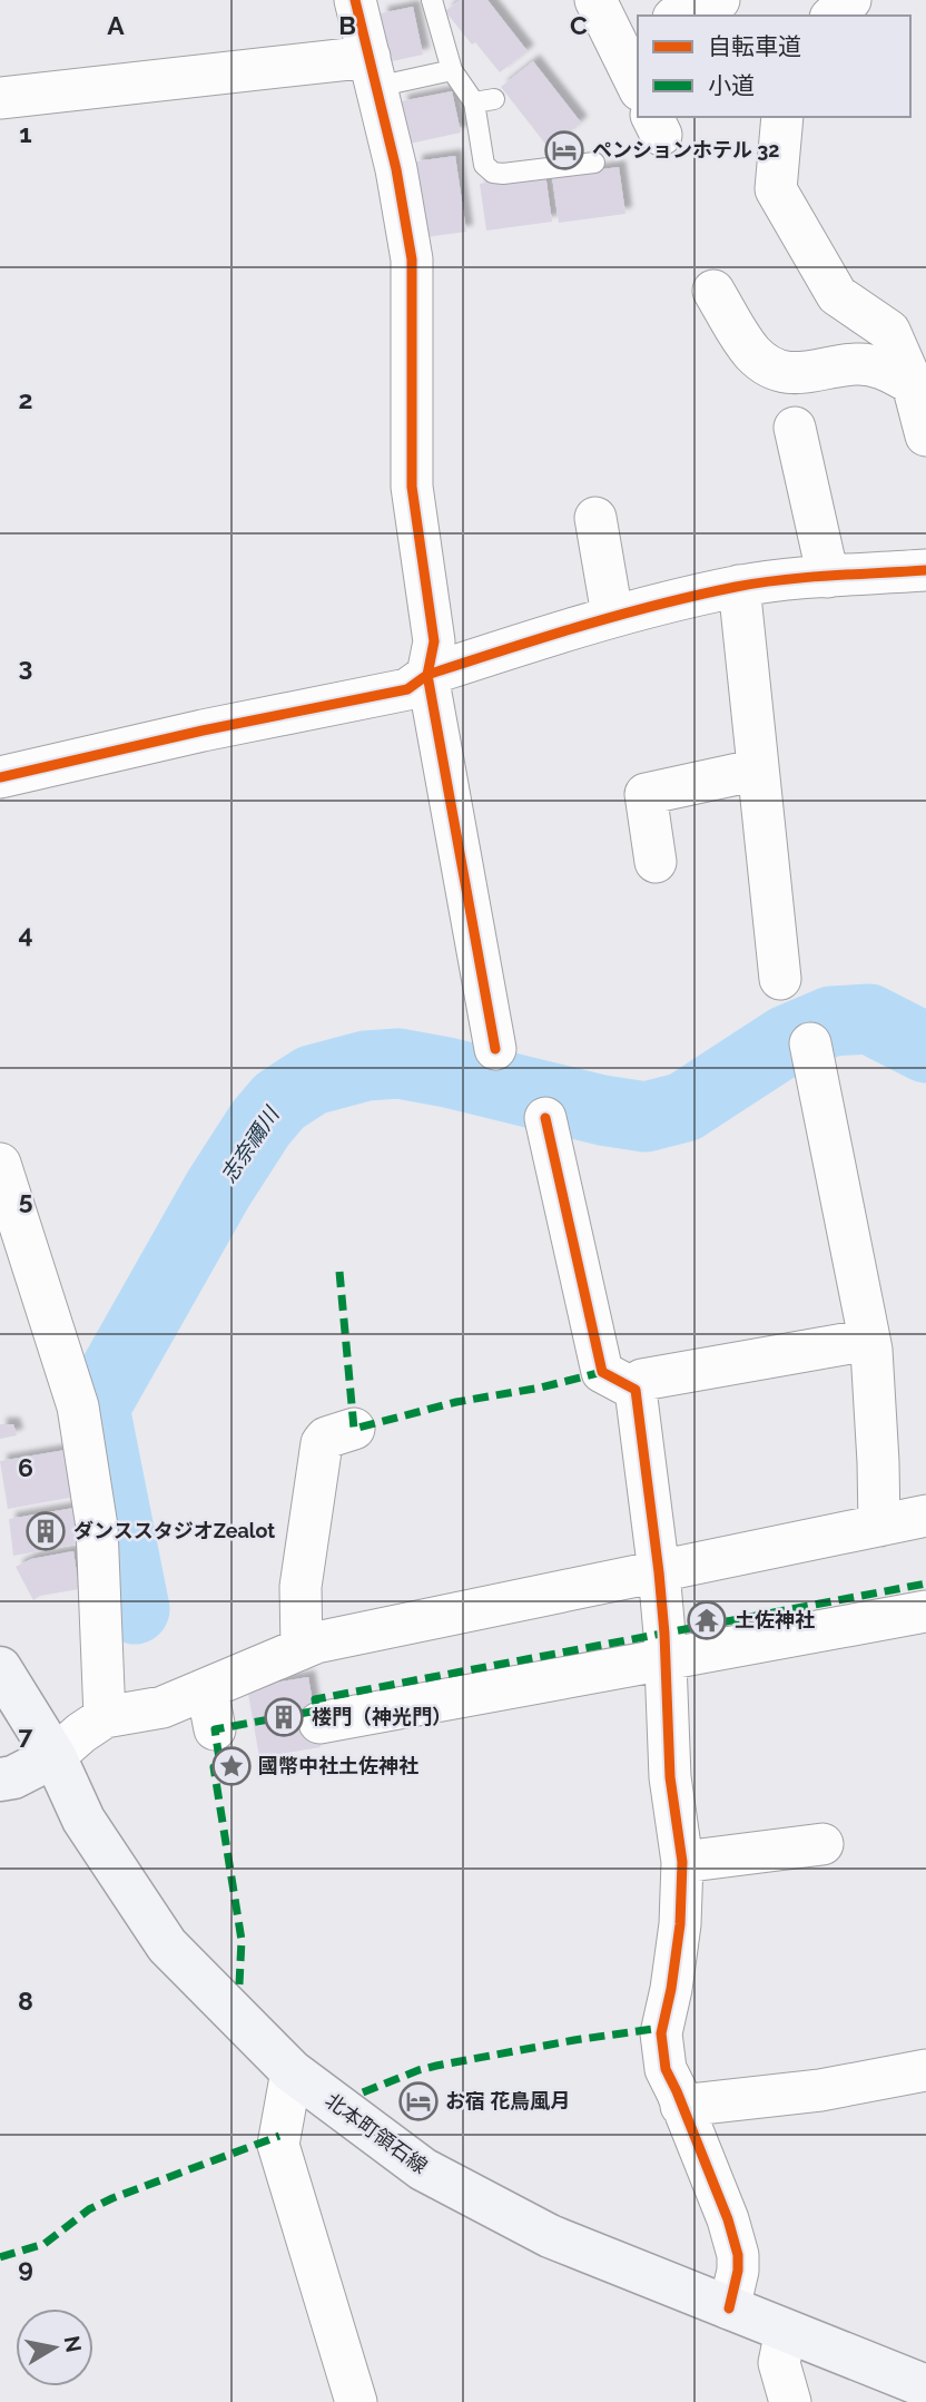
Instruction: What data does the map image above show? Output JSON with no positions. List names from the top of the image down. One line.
{"streets":{"main road":["北本町領石線"]},"water":["志奈禰川"],"places":{"hotel":["ペンションホテル 32","お宿 花鳥風月"],"building":["ダンススタジオZealot","楼門（神光門）"],"temple":["土佐神社"],"place":["國幣中社土佐神社"]},"legend":["自転車道","小道"],"north":"right","grid":{"columns":["A","B","C"],"rows":["1","2","3","4","5","6","7","8","9"]}}
